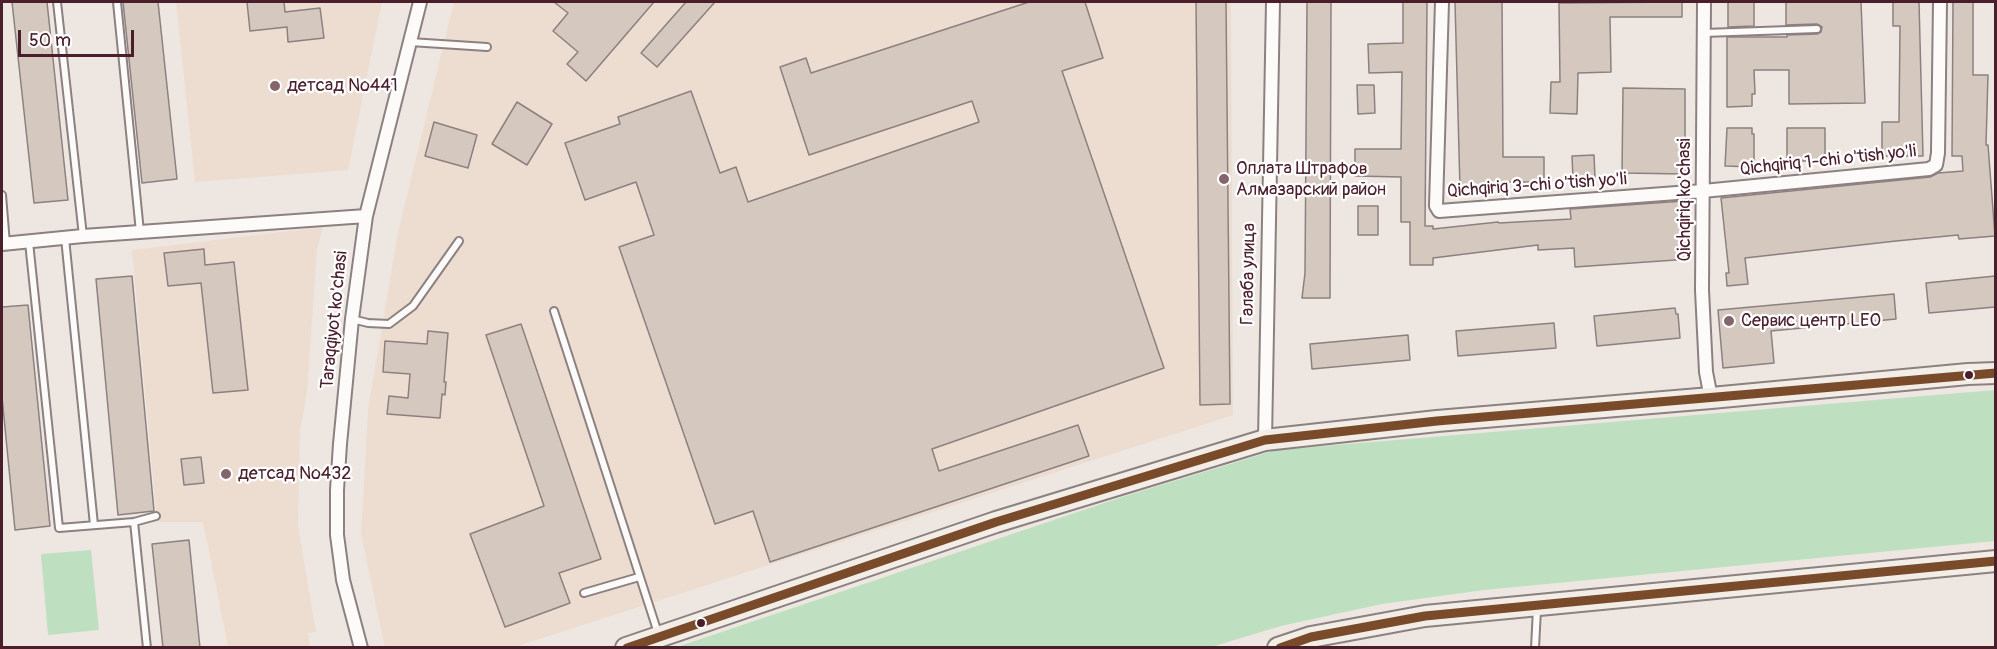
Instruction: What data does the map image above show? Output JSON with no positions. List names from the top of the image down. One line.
{"streets":{"street":["Qichqiriq 1-chi o'tish yo'li","Qichqiriq 3-chi o'tish yo'li","Qichqiriq ko'chasi","Галаба улица","Taraqqiyot ko'chasi"]},"crossings":[["Qichqiriq 1-chi o'tish yo'li","Qichqiriq 3-chi o'tish yo'li"],["Qichqiriq 1-chi o'tish yo'li","Qichqiriq ko'chasi"],["Qichqiriq 3-chi o'tish yo'li","Qichqiriq ko'chasi"]],"places":["детсад №441","Оплата Штрафов Aлмазарский район","Сервис центр LEO","детсад №432"],"scale_bar":"50 m"}
